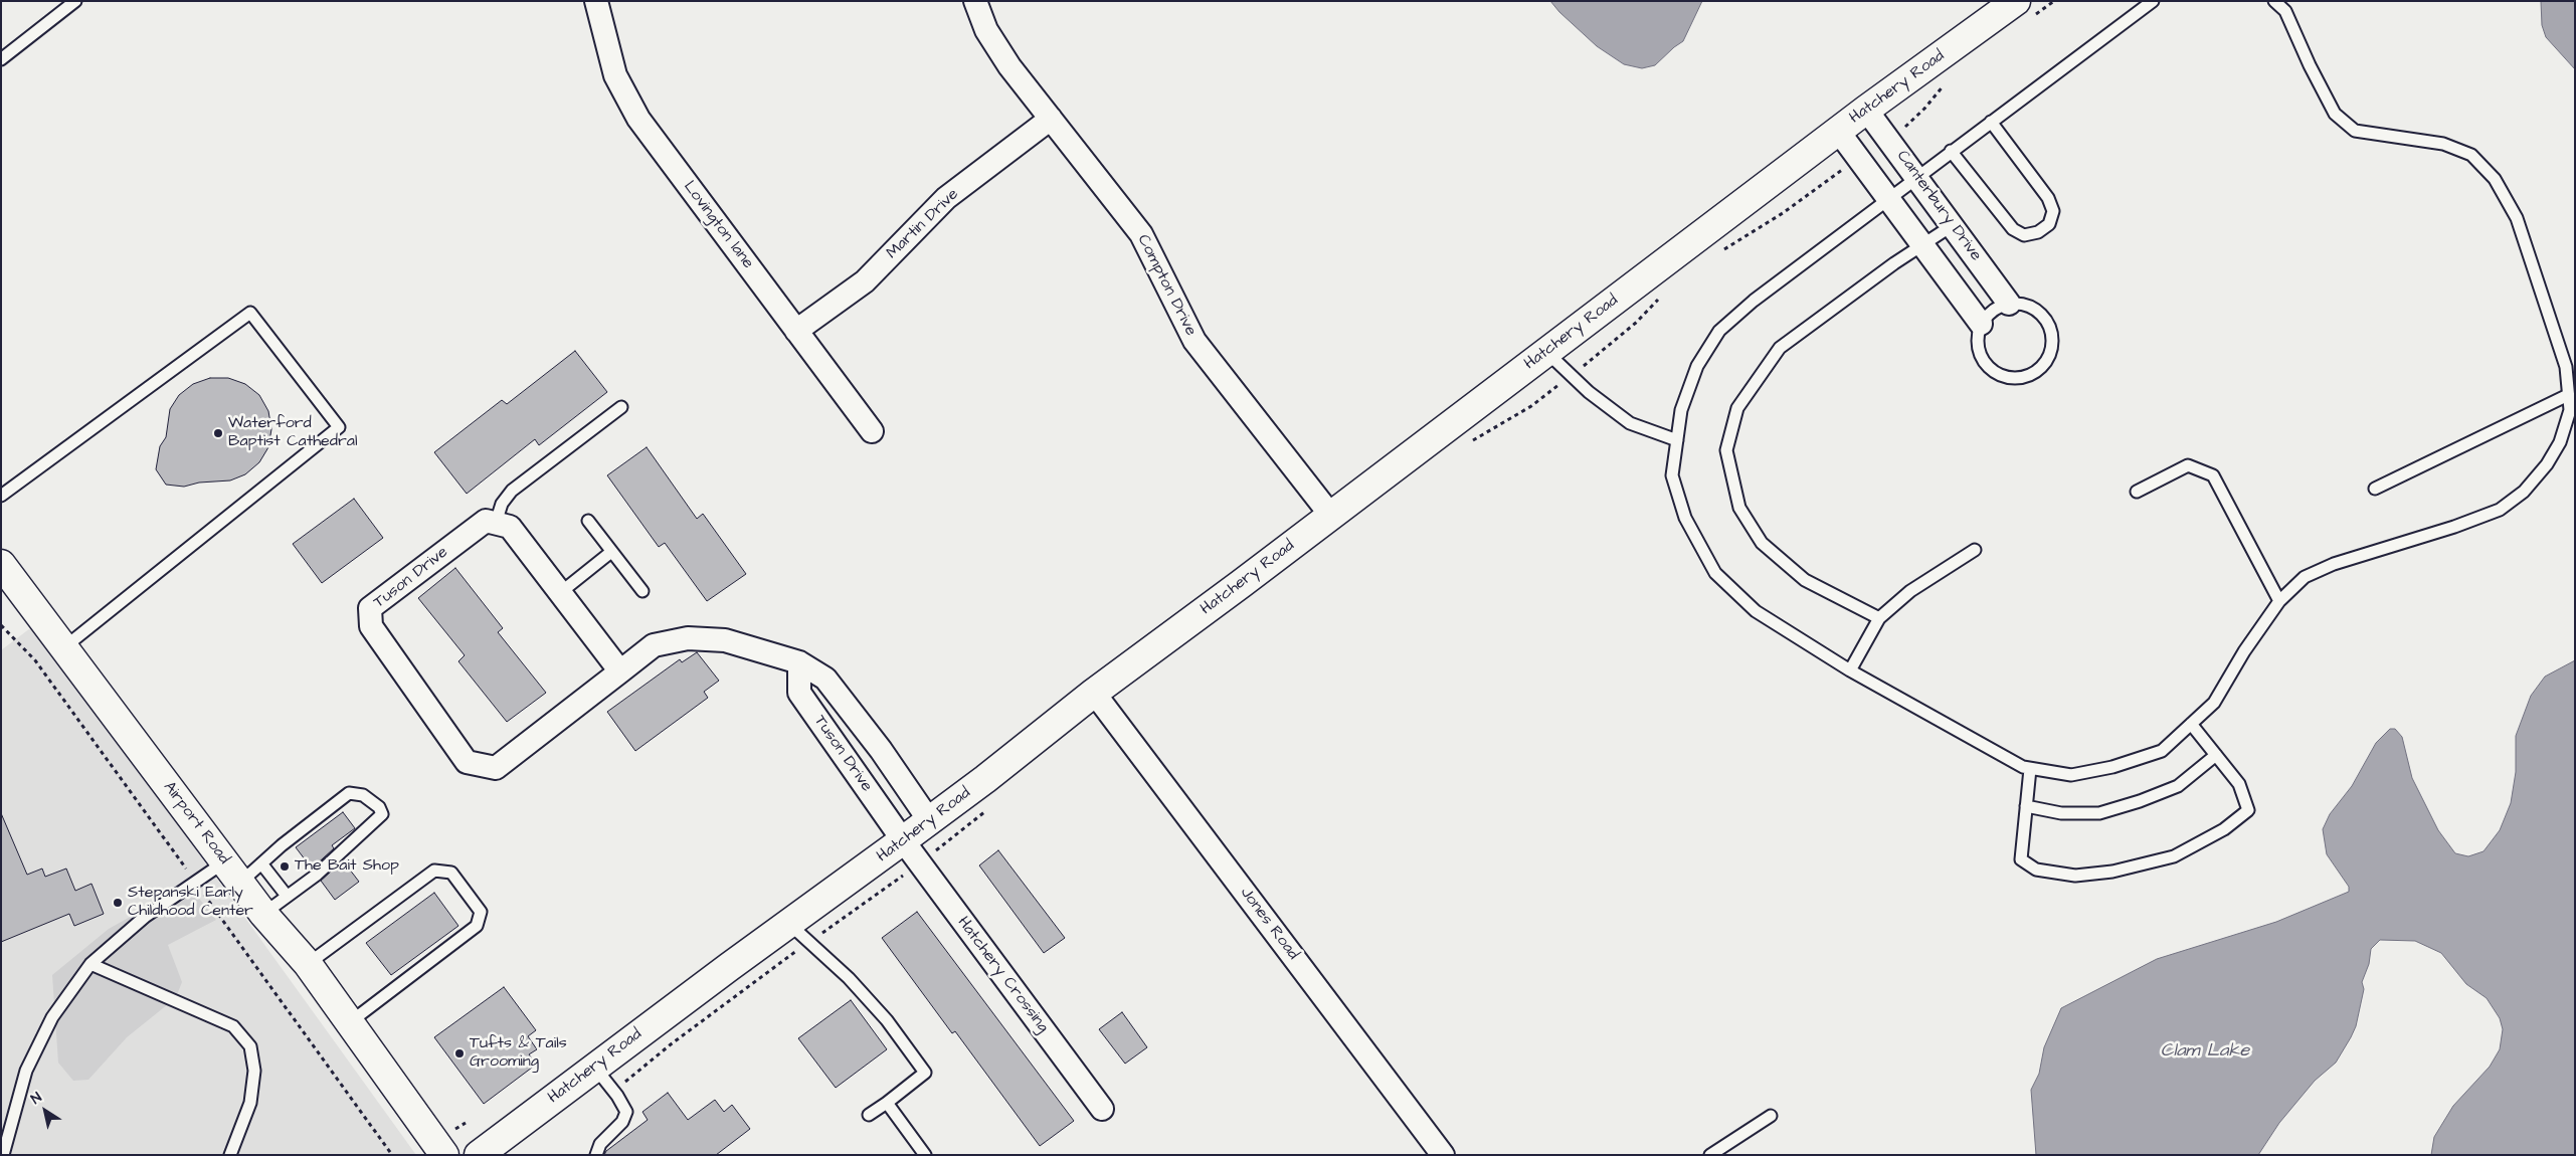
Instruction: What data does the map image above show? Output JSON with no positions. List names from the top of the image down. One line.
{"streets":{"street":["Hatchery Road","Canterbury Drive","Martin Drive","Lovington lane","Compton Drive","Tuson Drive","Airport Road","Jones Road","Hatchery Crossing"]},"crossings":[["Hatchery Road","Canterbury Drive"],["Hatchery Road","Compton Drive"],["Hatchery Road","Tuson Drive"],["Hatchery Road","Jones Road"],["Hatchery Road","Hatchery Crossing"],["Martin Drive","Lovington lane"],["Martin Drive","Compton Drive"],["Tuson Drive","Hatchery Crossing"]],"water":["Clam Lake"],"places":["Waterford Baptist Cathedral","The Bait Shop","Stepanski Early Childhood Center","Tufts & Tails Grooming"],"north":"top left"}
